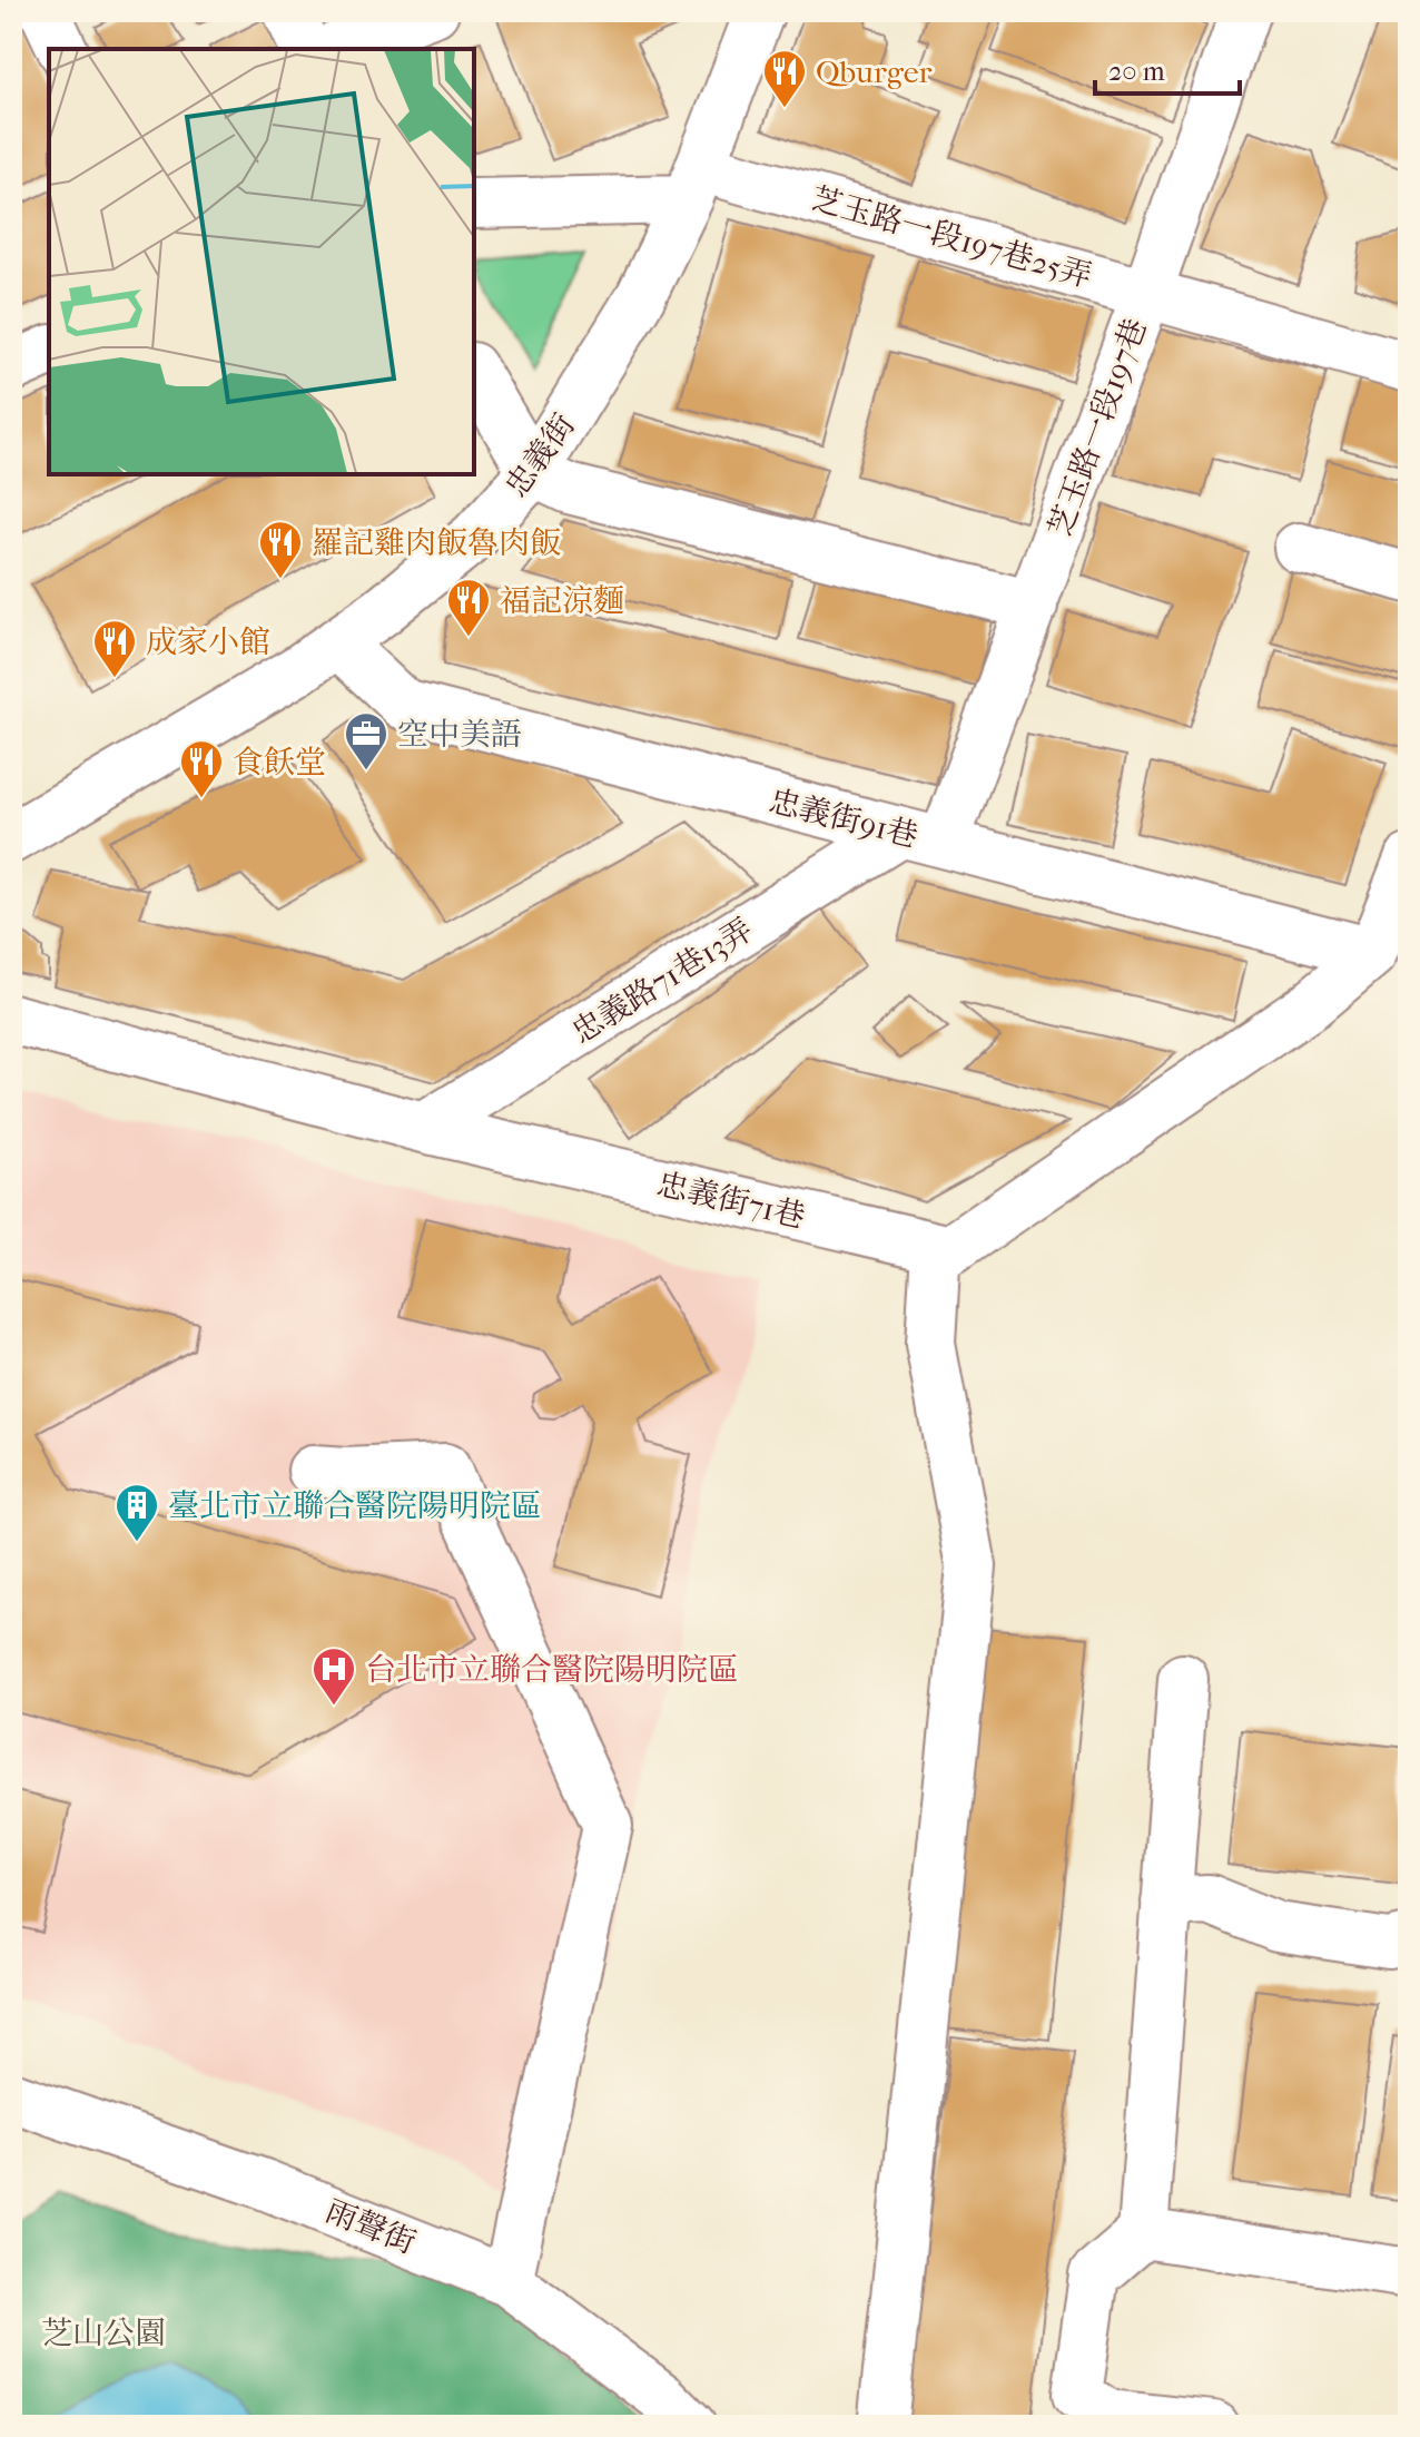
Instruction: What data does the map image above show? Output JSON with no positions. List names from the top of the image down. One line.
{"streets":{"street":["芝玉路一段197巷25弄","芝玉路一段197巷","忠義街","忠義街91巷","忠義路71巷13弄","忠義街71巷","雨聲街"]},"crossings":[["芝玉路一段197巷25弄","芝玉路一段197巷"],["芝玉路一段197巷25弄","忠義街"],["芝玉路一段197巷","忠義街91巷"],["芝玉路一段197巷","忠義路71巷13弄"],["忠義街","忠義街91巷"],["忠義街91巷","忠義路71巷13弄"],["忠義路71巷13弄","忠義街71巷"]],"parks":["芝山公園"],"places":{"restaurant":["Qburger","羅記雞肉飯魯肉飯","福記涼麵","成家小館","食飫堂"],"office":["空中美語"],"building":["臺北市立聯合醫院陽明院區"],"hospital":["台北市立聯合醫院陽明院區"]},"scale_bar":"20 m"}
